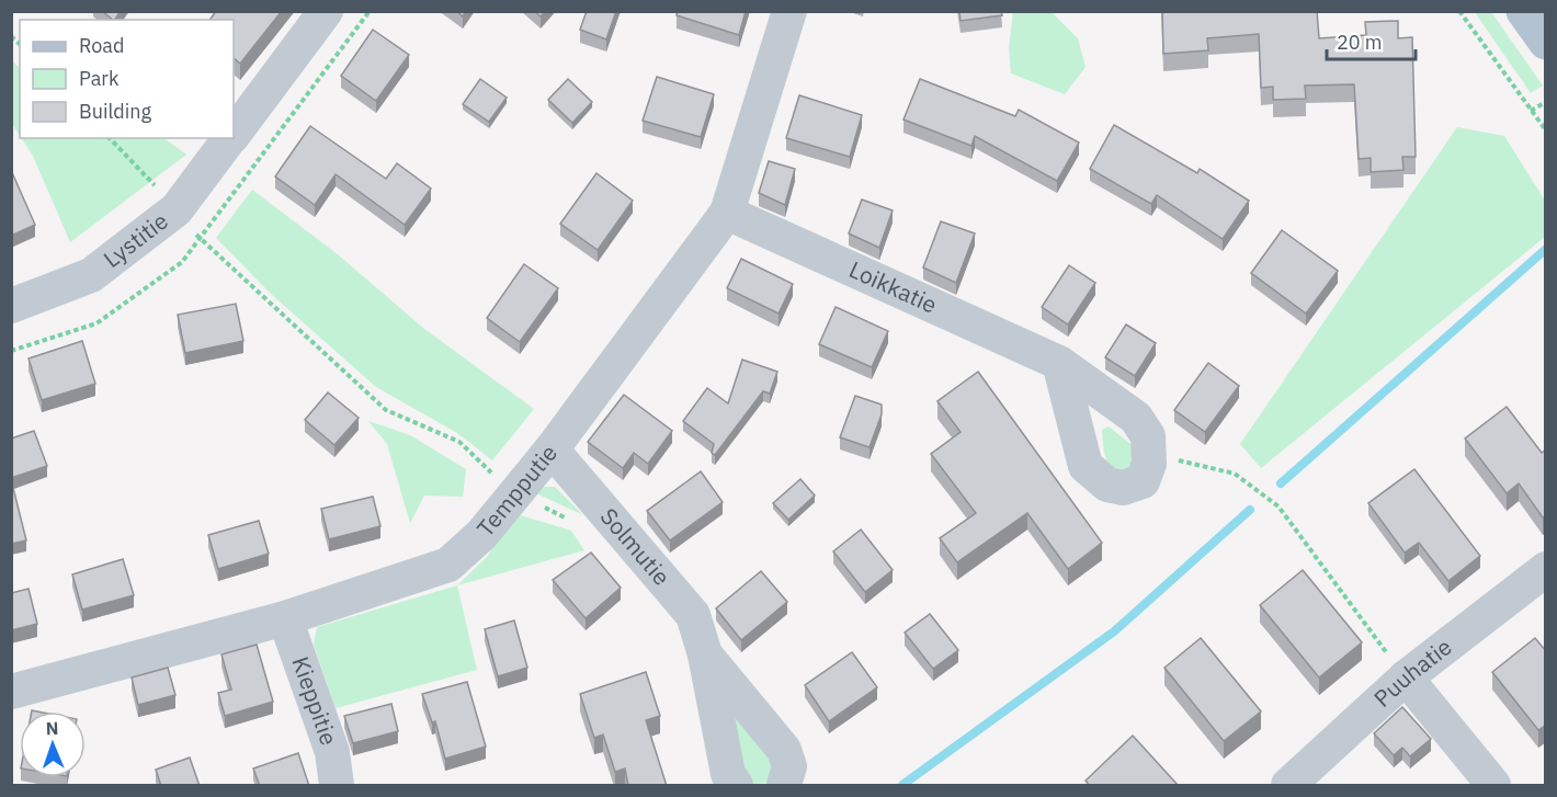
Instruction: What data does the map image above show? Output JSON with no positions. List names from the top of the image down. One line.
{"streets":{"street":["Lystitie","Loikkatie","Tempputie","Solmutie","Puuhatie","Kieppitie"]},"crossings":[["Loikkatie","Tempputie"],["Tempputie","Solmutie"],["Tempputie","Kieppitie"]],"legend":["Road","Park","Building"],"scale_bar":"20 m","north":"top"}
